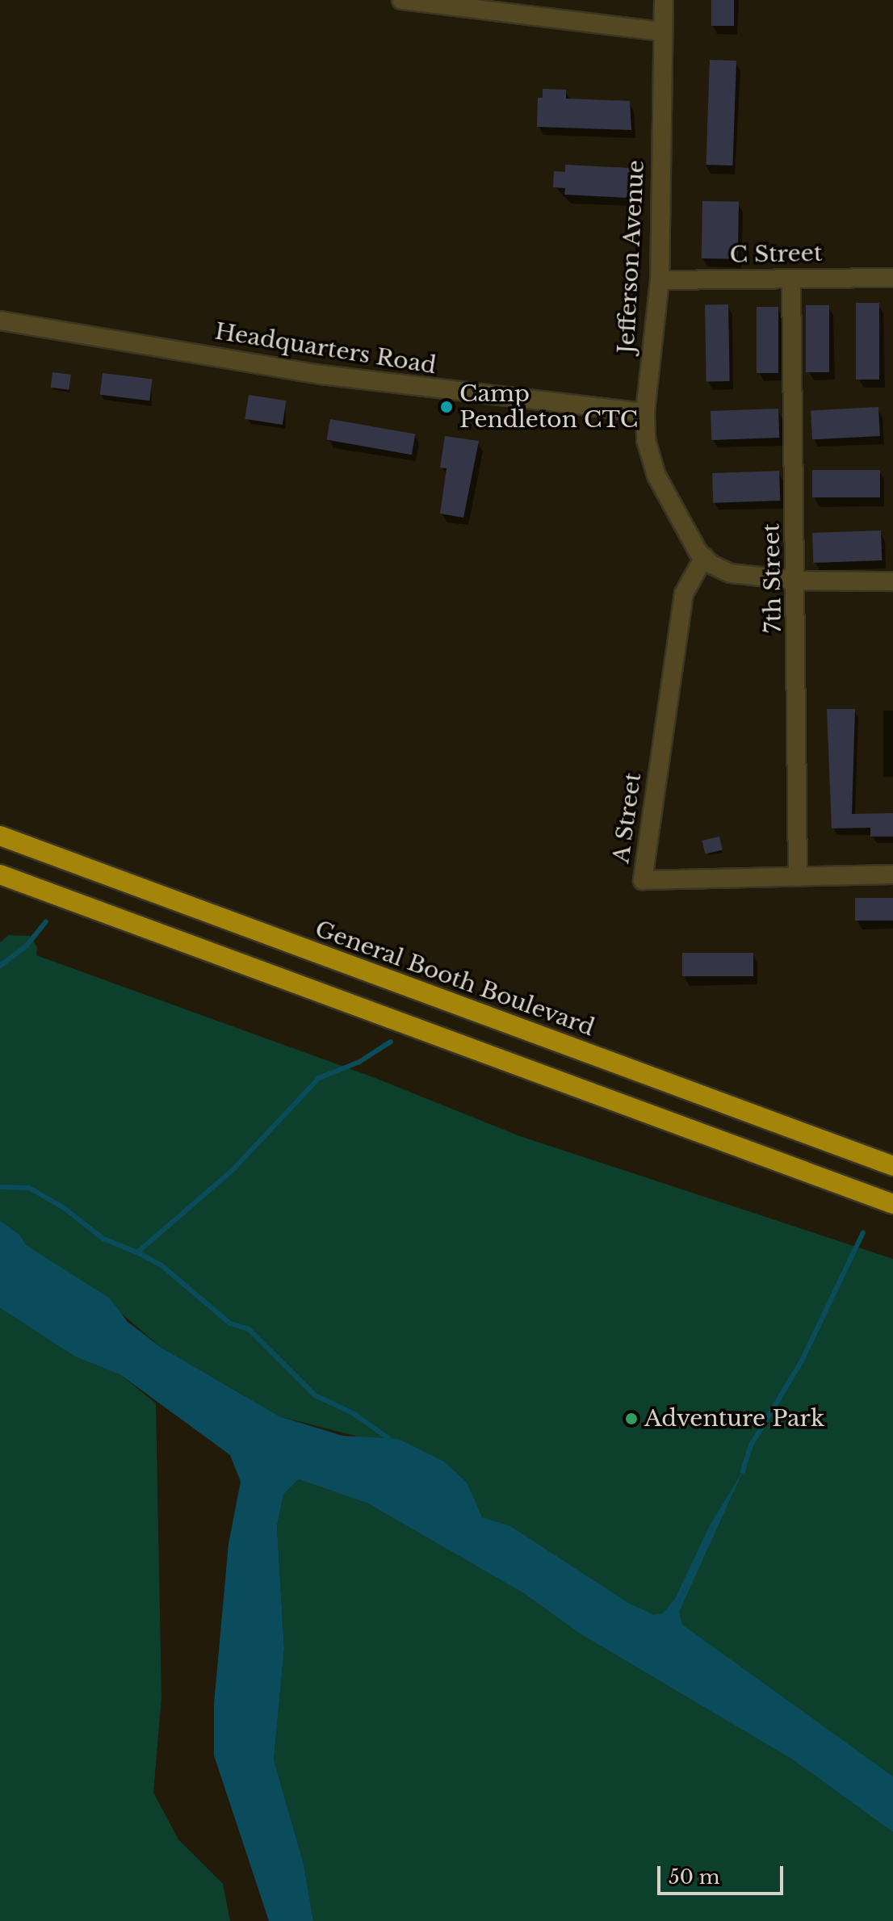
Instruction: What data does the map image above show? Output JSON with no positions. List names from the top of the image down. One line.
{"streets":{"highway":["General Booth Boulevard"],"street":["C Street","Jefferson Avenue","Headquarters Road","7th Street","A Street"]},"crossings":[["C Street","Jefferson Avenue"],["C Street","7th Street"],["Jefferson Avenue","Headquarters Road"],["Jefferson Avenue","7th Street"],["Jefferson Avenue","A Street"],["7th Street","A Street"]],"places":["Camp Pendleton CTC","Adventure Park"],"scale_bar":"50 m"}
